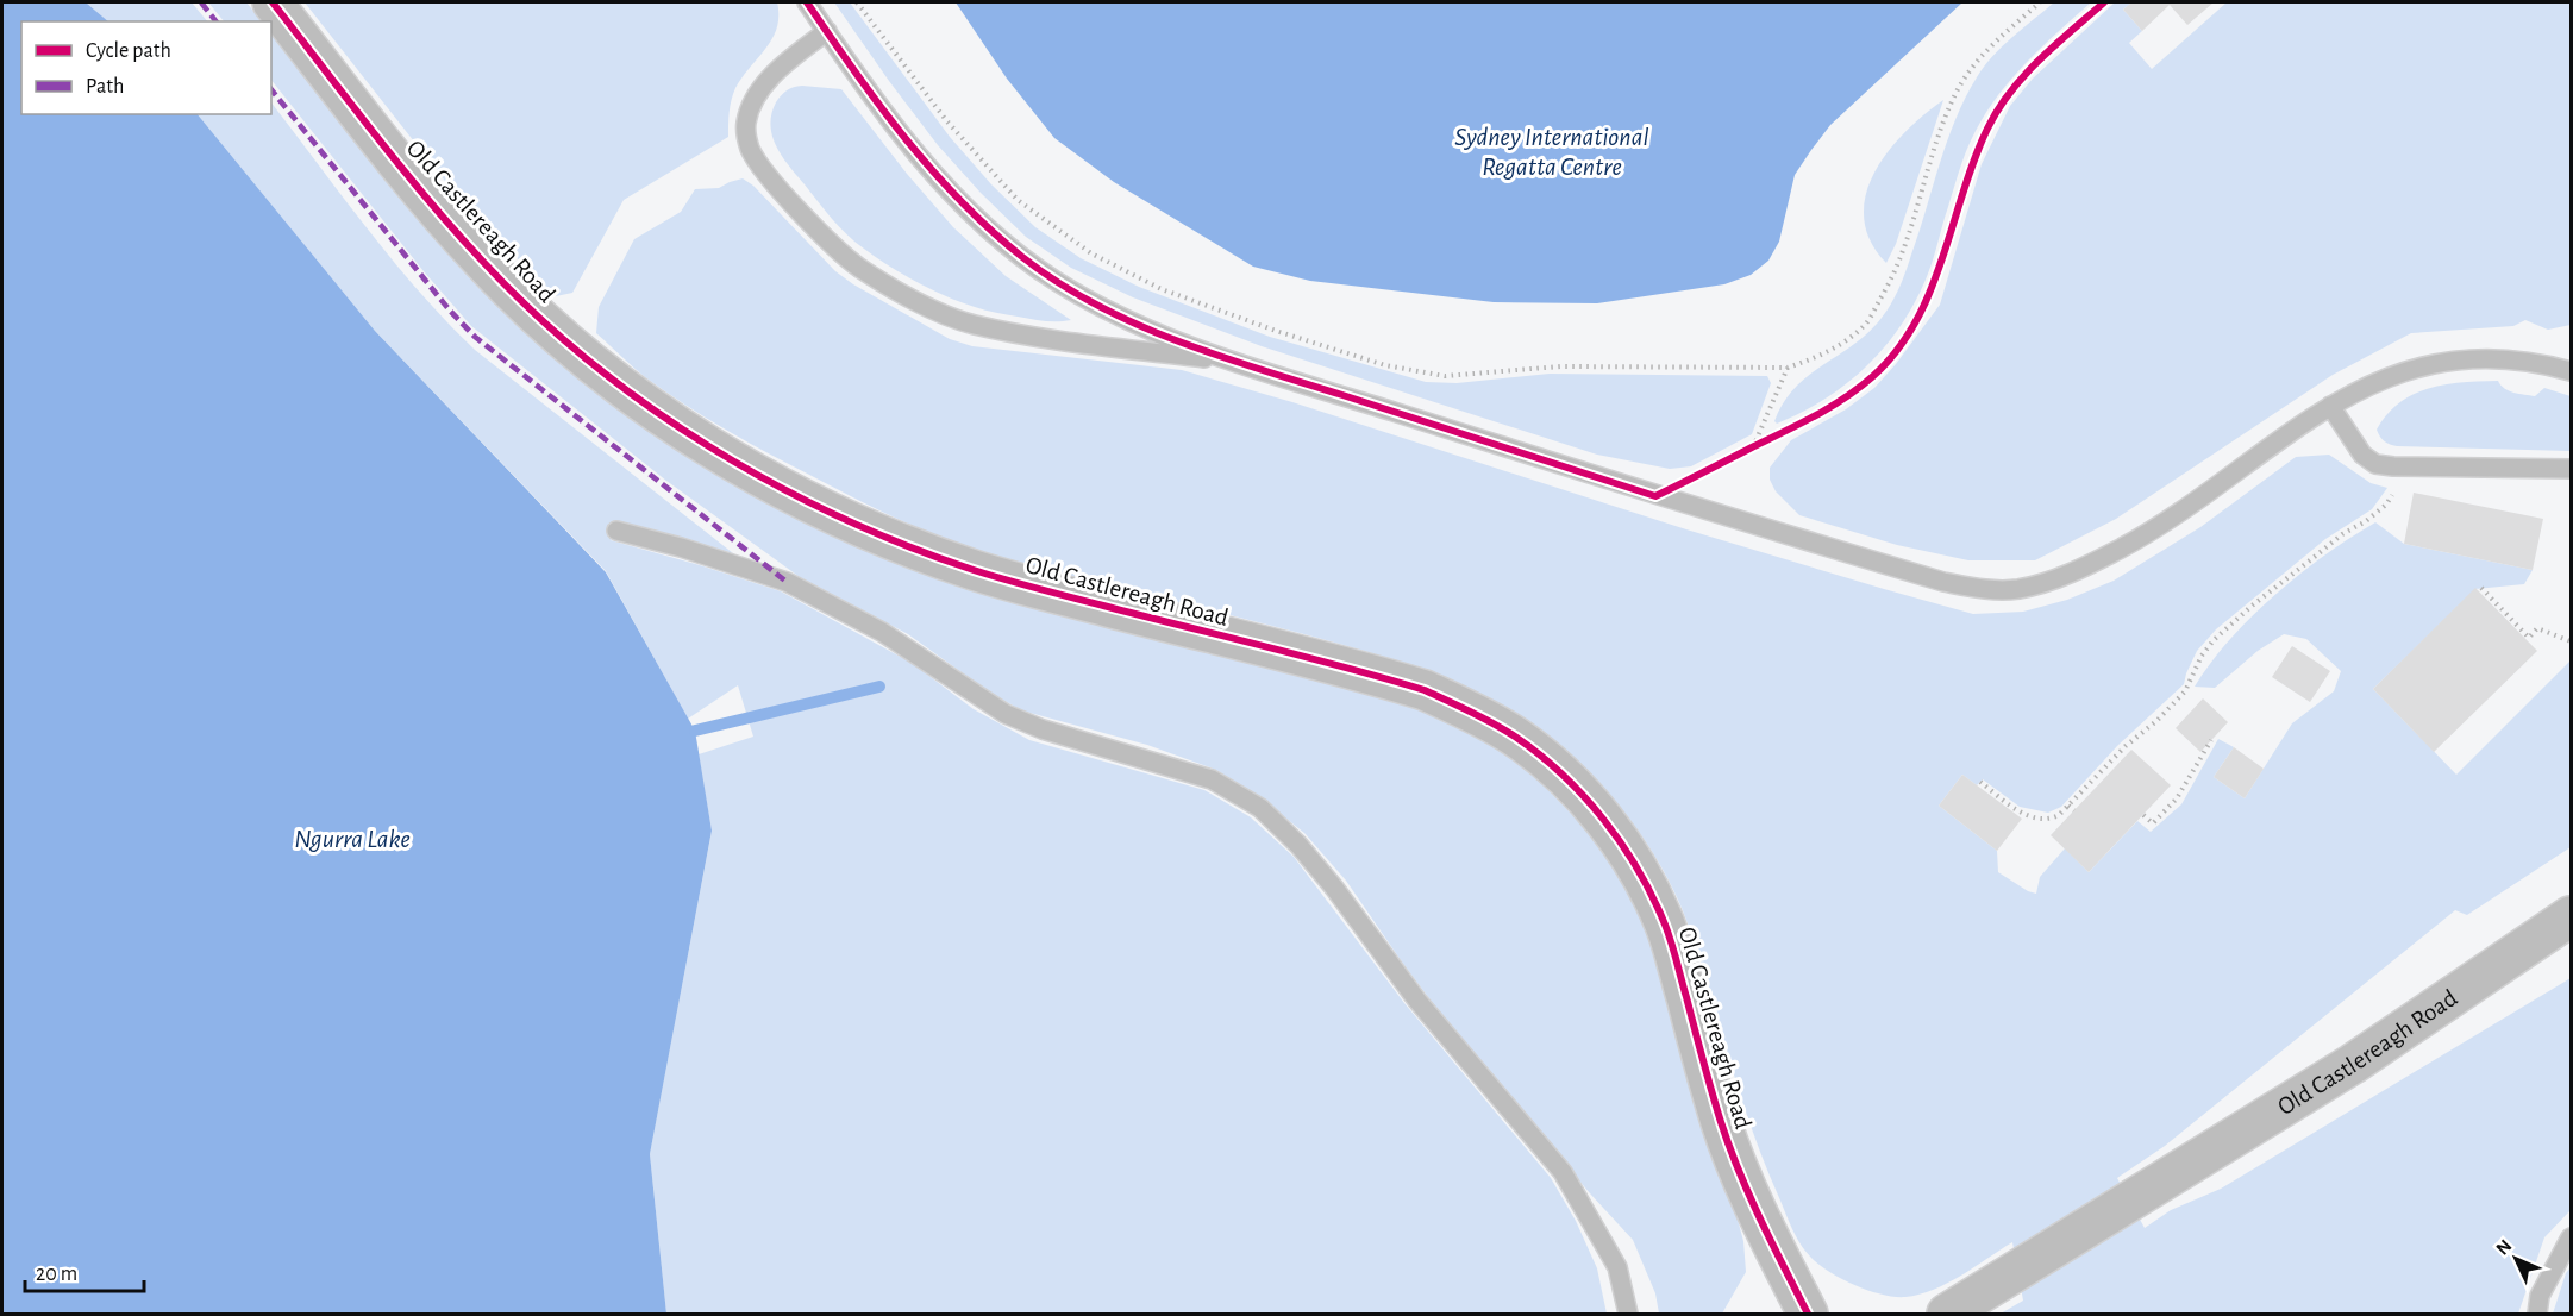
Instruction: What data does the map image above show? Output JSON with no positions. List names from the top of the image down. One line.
{"streets":{"street":["Old Castlereagh Road"]},"water":["Sydney International Regatta Centre","Ngurra Lake"],"legend":["Cycle path","Path"],"scale_bar":"20 m","north":"top left"}
